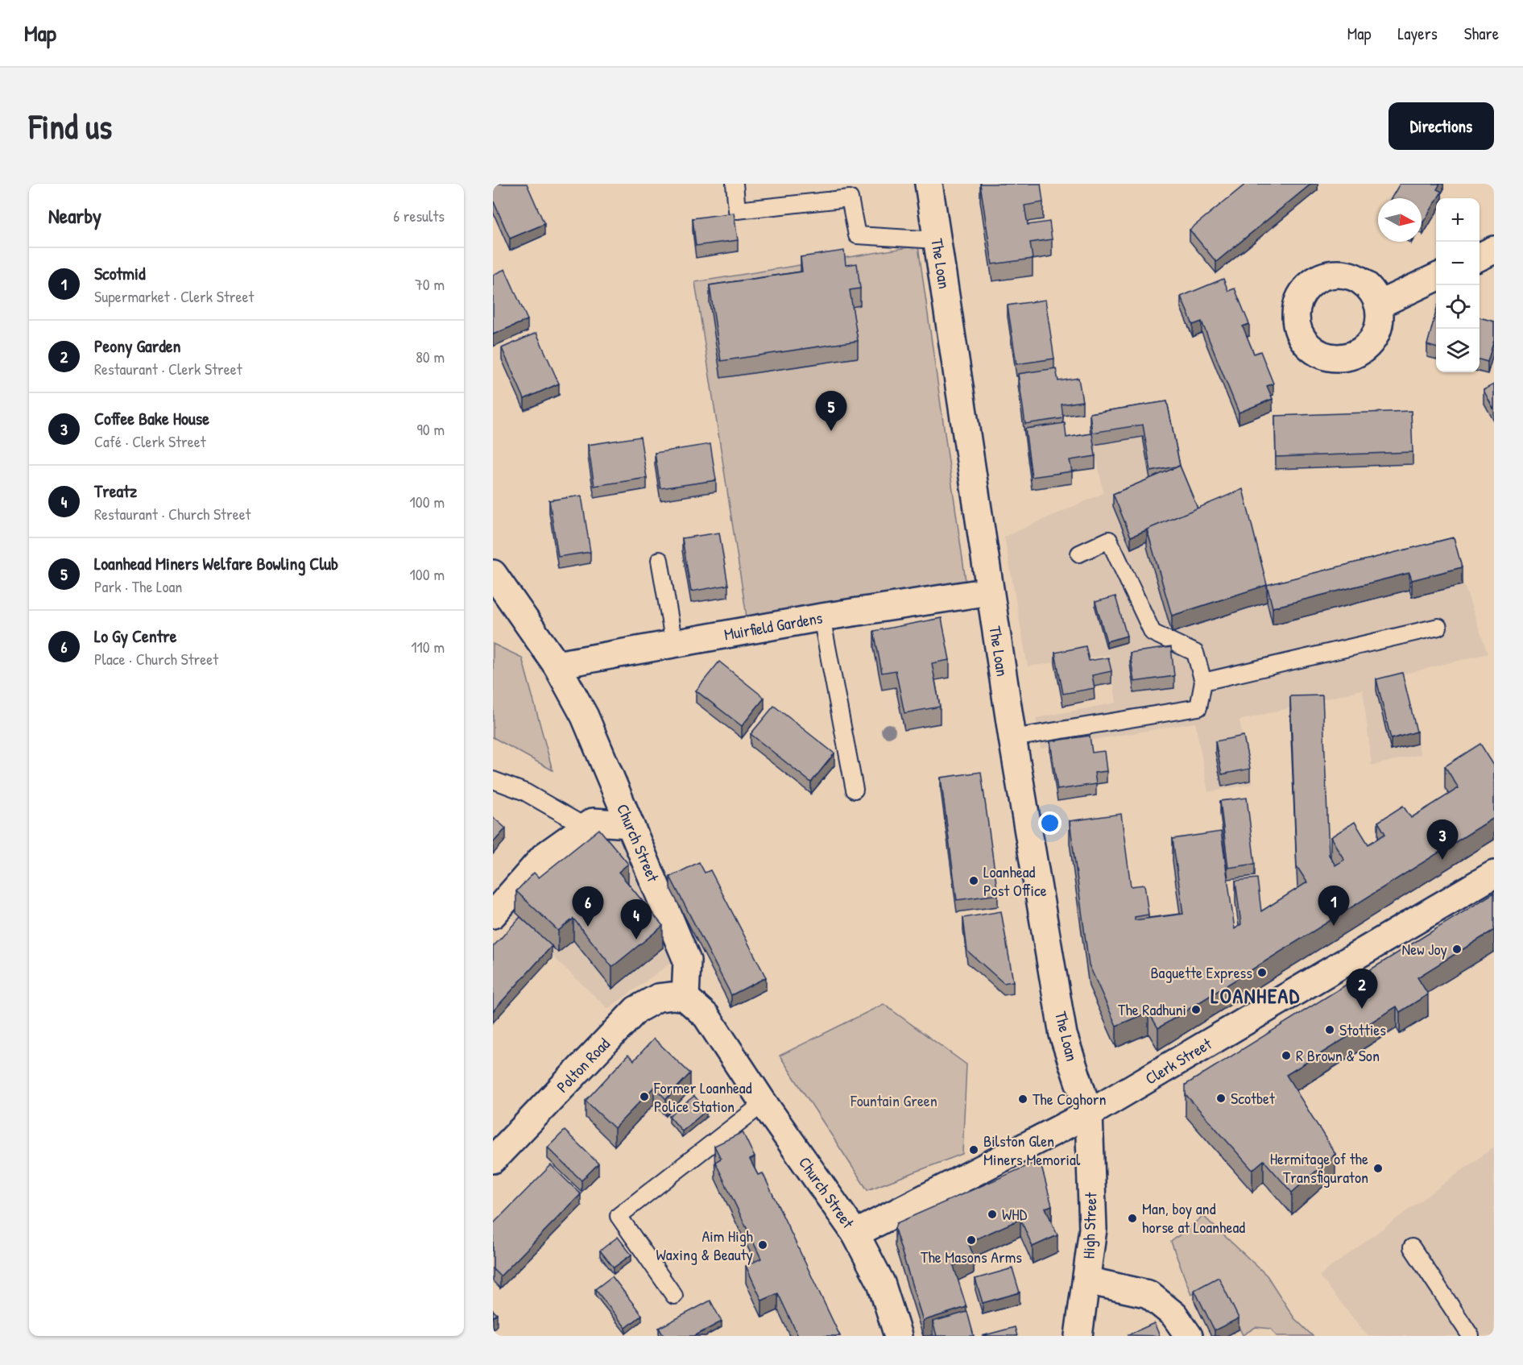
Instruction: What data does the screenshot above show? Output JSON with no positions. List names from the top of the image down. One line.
{"streets":{"street":["The Loan","Muirfield Gardens","Church Street","Clerk Street","Polton Road","High Street"]},"crossings":[["The Loan","Muirfield Gardens"],["The Loan","Clerk Street"],["The Loan","High Street"],["Muirfield Gardens","Church Street"],["Church Street","Clerk Street"],["Church Street","Polton Road"],["Clerk Street","High Street"]],"districts":["LOANHEAD"],"parks":["Fountain Green"],"places":["Loanhead Post Office","New Joy","Baguette Express","The Radhuni","Stotties","R Brown & Son","Former Loanhead Police Station","Scotbet","The Coghorn","Bilston Glen Miners Memorial","Hermitage of the Transfiguraton","WHD","Man, boy and horse at Loanhead","The Masons Arms","Aim High Waxing & Beauty"],"north":"right","page":{"header":"Map","nav":["Map","Layers","Share"],"buttons":"Directions","title":"Find us","heading":["Nearby","6 results"],"map_buttons":["+","−"],"list":[{"mark":"1","name":"Scotmid","note":"Supermarket · Clerk Street","value":"70 m"},{"mark":"2","name":"Peony Garden","note":"Restaurant · Clerk Street","value":"80 m"},{"mark":"3","name":"Coffee Bake House","note":"Café · Clerk Street","value":"90 m"},{"mark":"4","name":"Treatz","note":"Restaurant · Church Street","value":"100 m"},{"mark":"5","name":"Loanhead Miners Welfare Bowling Club","note":"Park · The Loan","value":"100 m"},{"mark":"6","name":"Lo Gy Centre","note":"Place · Church Street","value":"110 m"}],"pins":["5","3","1","6","4","2"]}}
